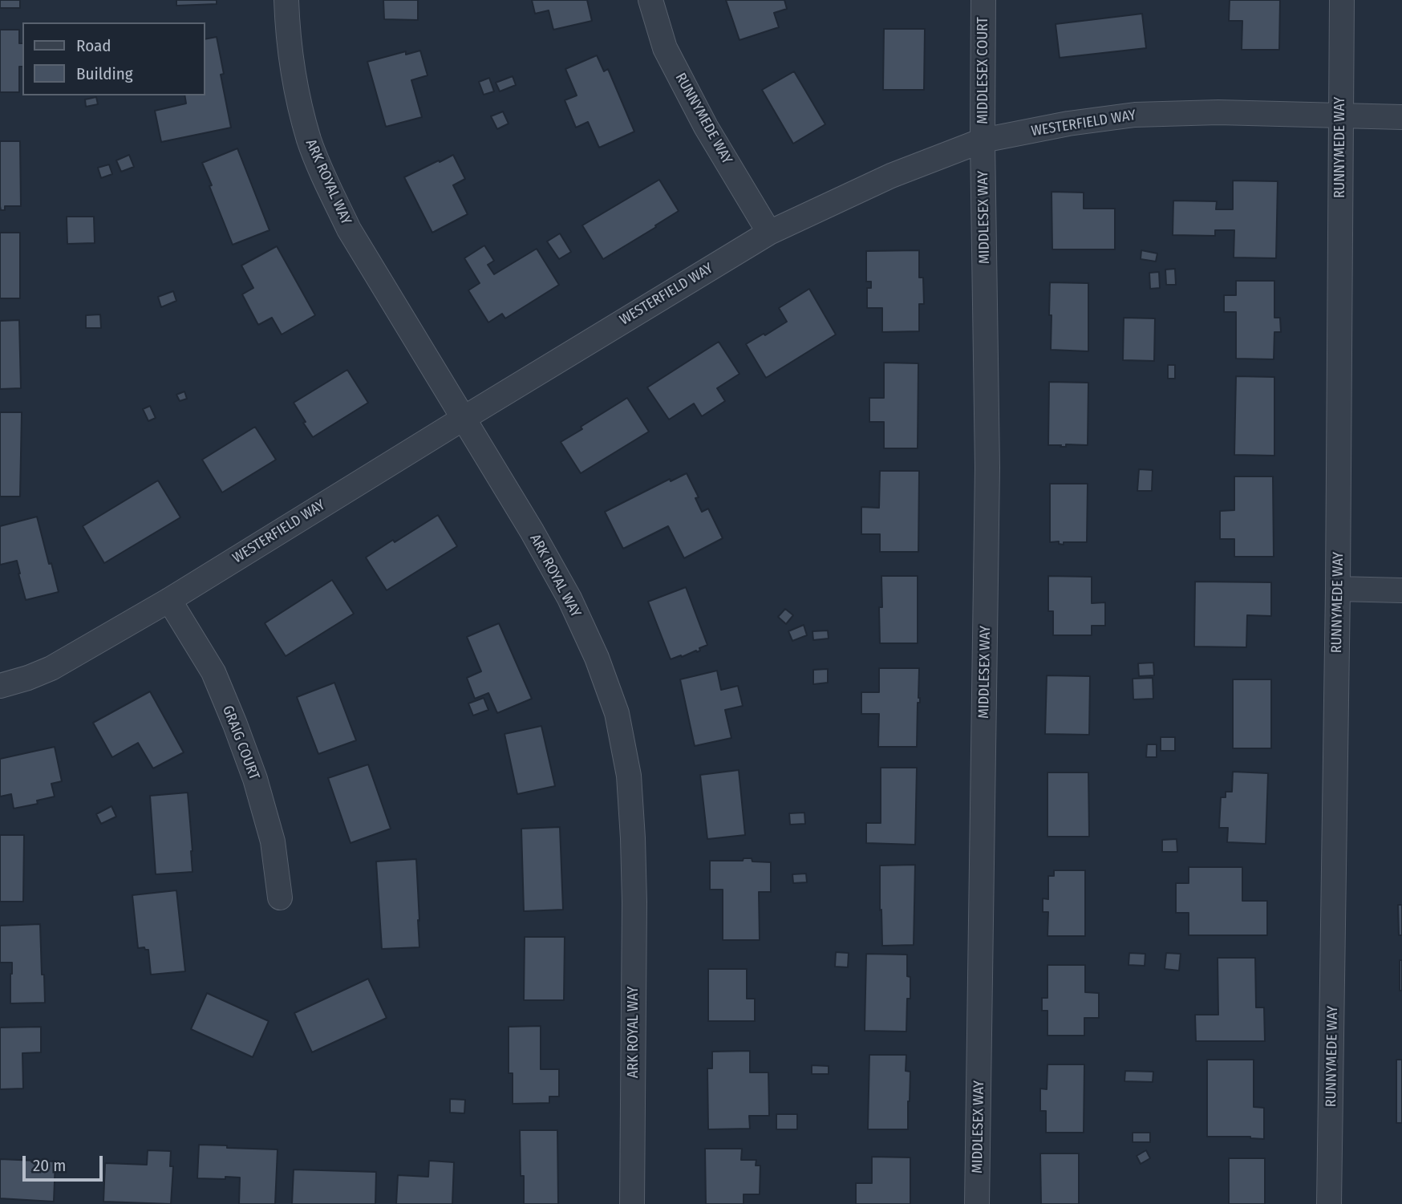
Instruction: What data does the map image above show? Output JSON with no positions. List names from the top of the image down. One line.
{"streets":{"street":["MIDDLESEX COURT","RUNNYMEDE WAY","WESTERFIELD WAY","ARK ROYAL WAY","MIDDLESEX WAY","GRAIG COURT"]},"crossings":[["MIDDLESEX COURT","WESTERFIELD WAY"],["MIDDLESEX COURT","MIDDLESEX WAY"],["RUNNYMEDE WAY","WESTERFIELD WAY"],["WESTERFIELD WAY","ARK ROYAL WAY"],["WESTERFIELD WAY","MIDDLESEX WAY"],["WESTERFIELD WAY","GRAIG COURT"]],"legend":["Road","Building"],"scale_bar":"20 m"}
